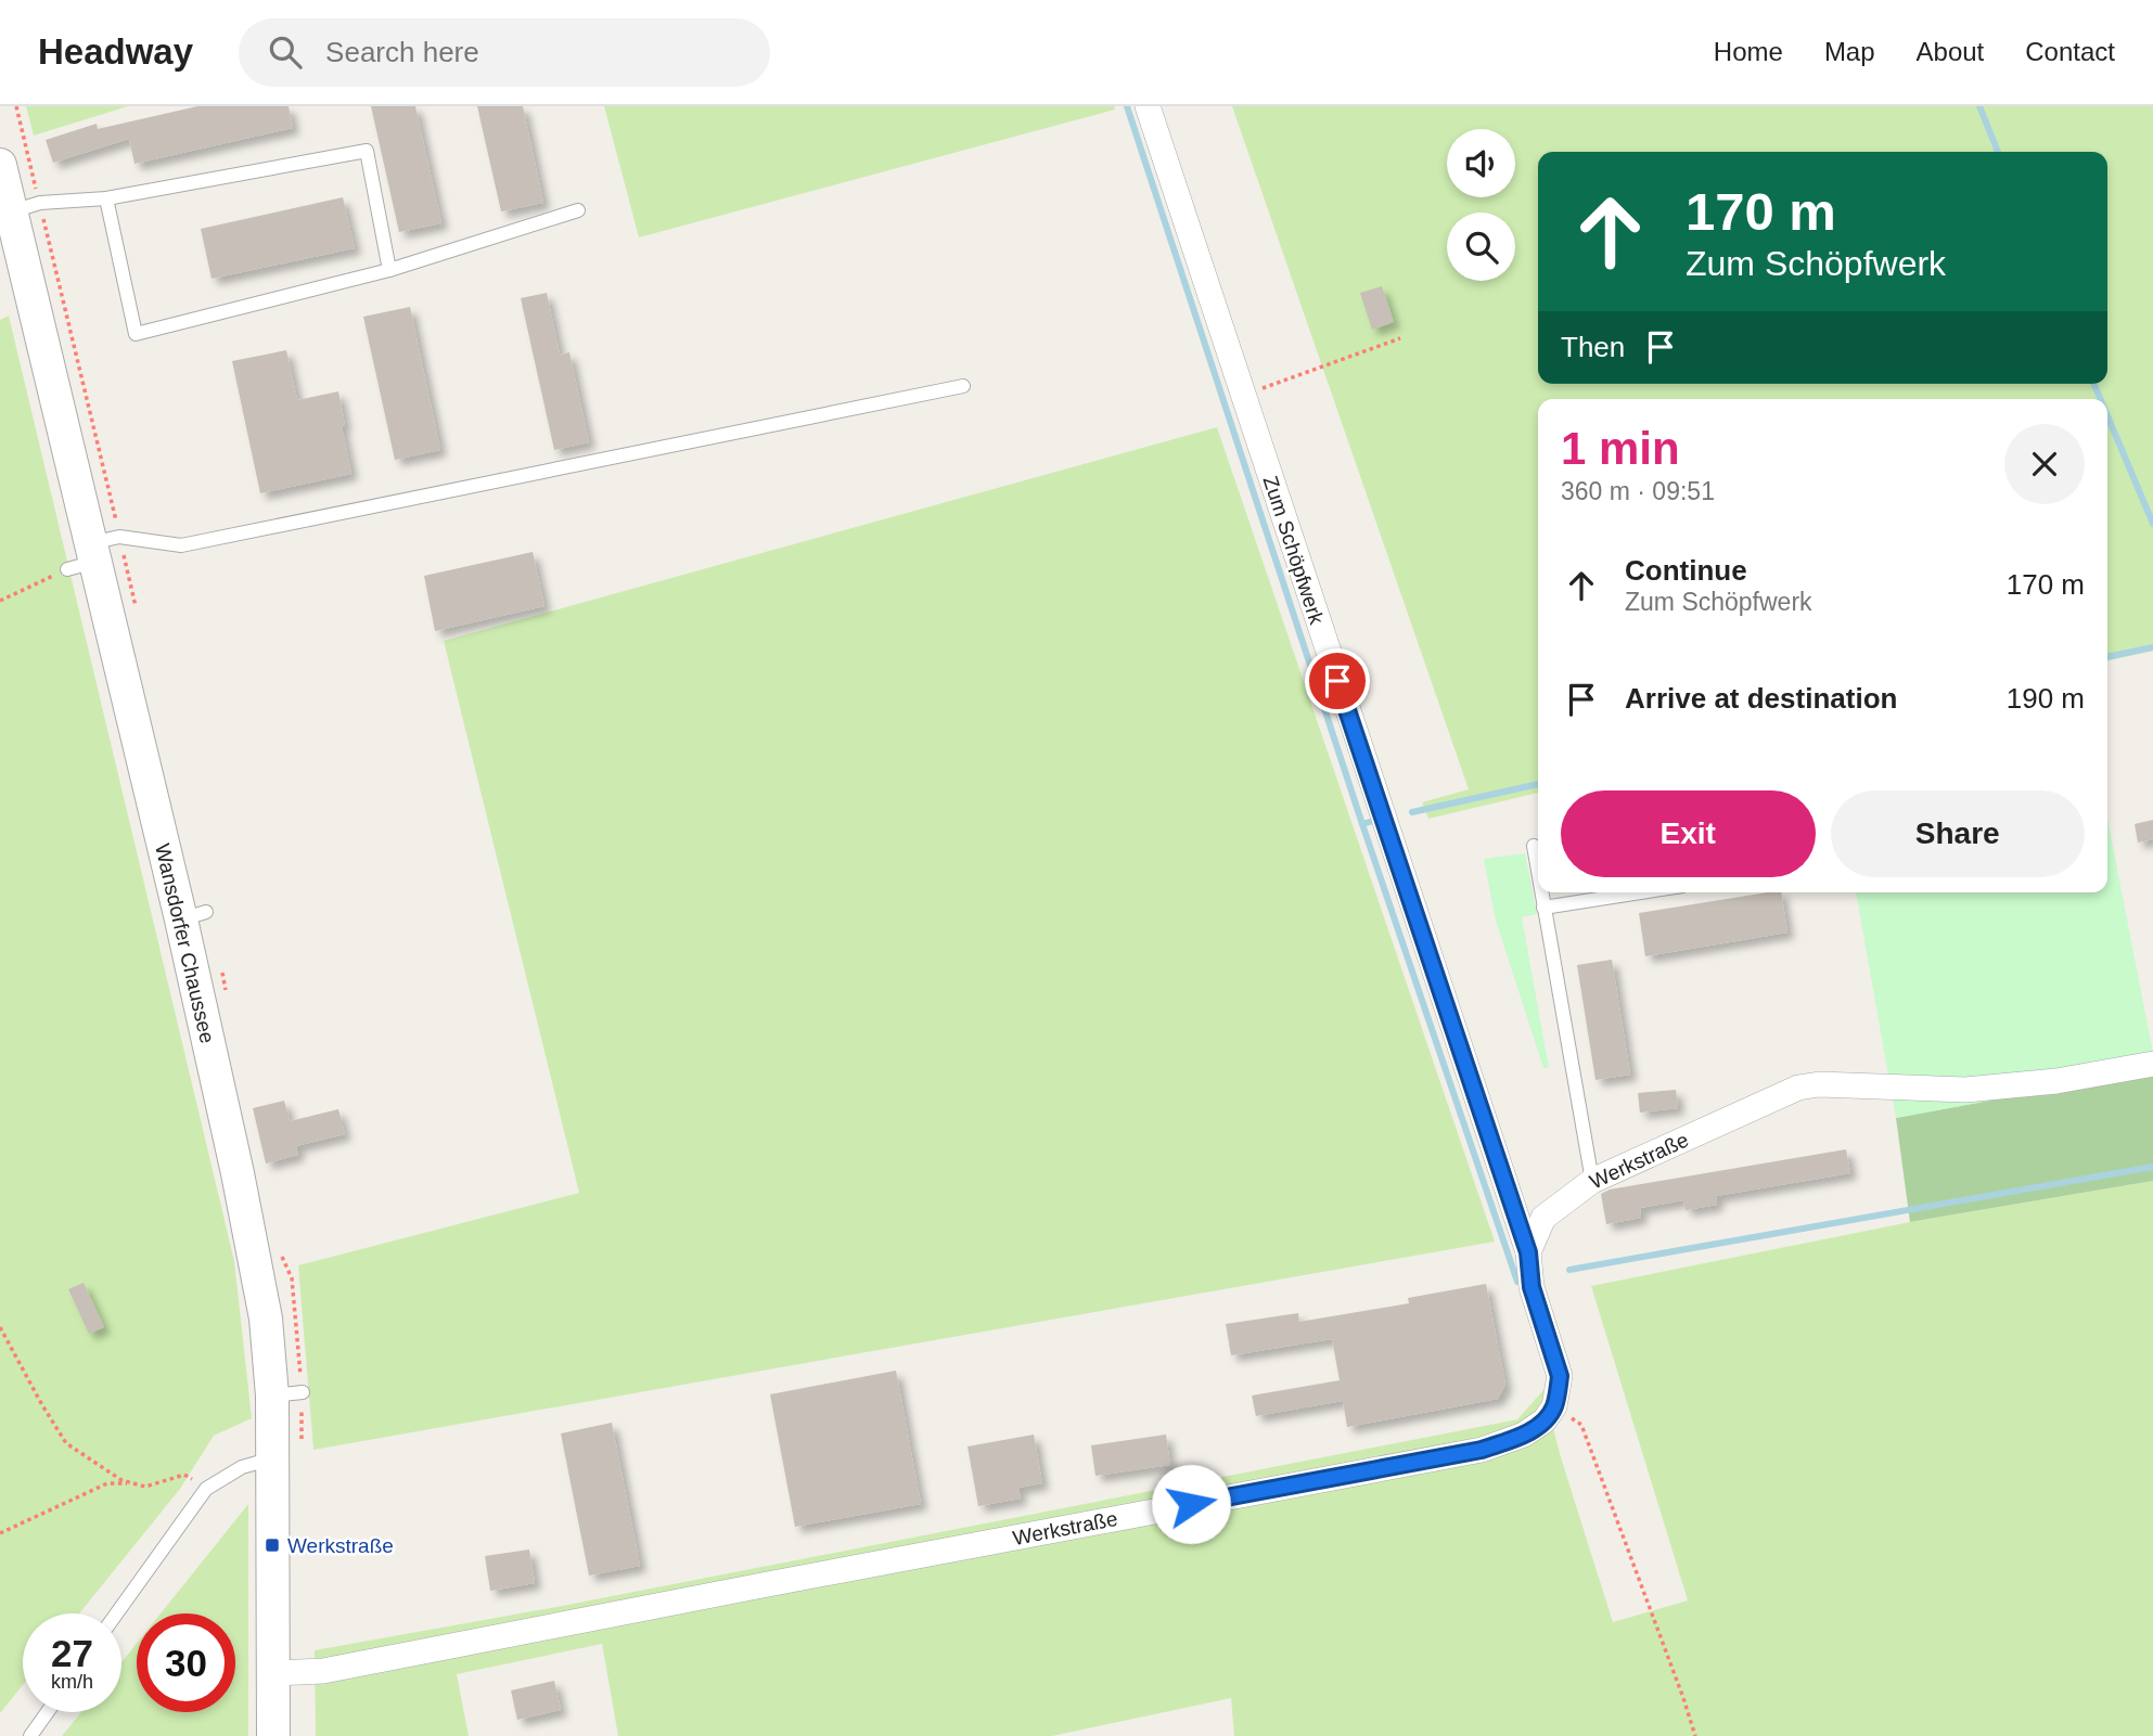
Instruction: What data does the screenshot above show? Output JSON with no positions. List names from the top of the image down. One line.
{"streets":{"street":["Zum Schöpfwerk","Wansdorfer Chaussee","Werkstraße"]},"crossings":[["Zum Schöpfwerk","Werkstraße"],["Wansdorfer Chaussee","Werkstraße"]],"places":{"transit":["Werkstraße"]},"page":{"header":"Headway","search":"Search here","nav":["Home","Map","About","Contact"],"turn":["170 m","Zum Schöpfwerk"],"then":"Then","heading":["1 min","360 m · 09:51"],"list":[{"name":"Continue","note":"Zum Schöpfwerk","value":"170 m"},{"name":"Arrive at destination","value":"190 m"}],"buttons":["Exit","Share"],"speed":"27 km/h","limit":"30"}}
